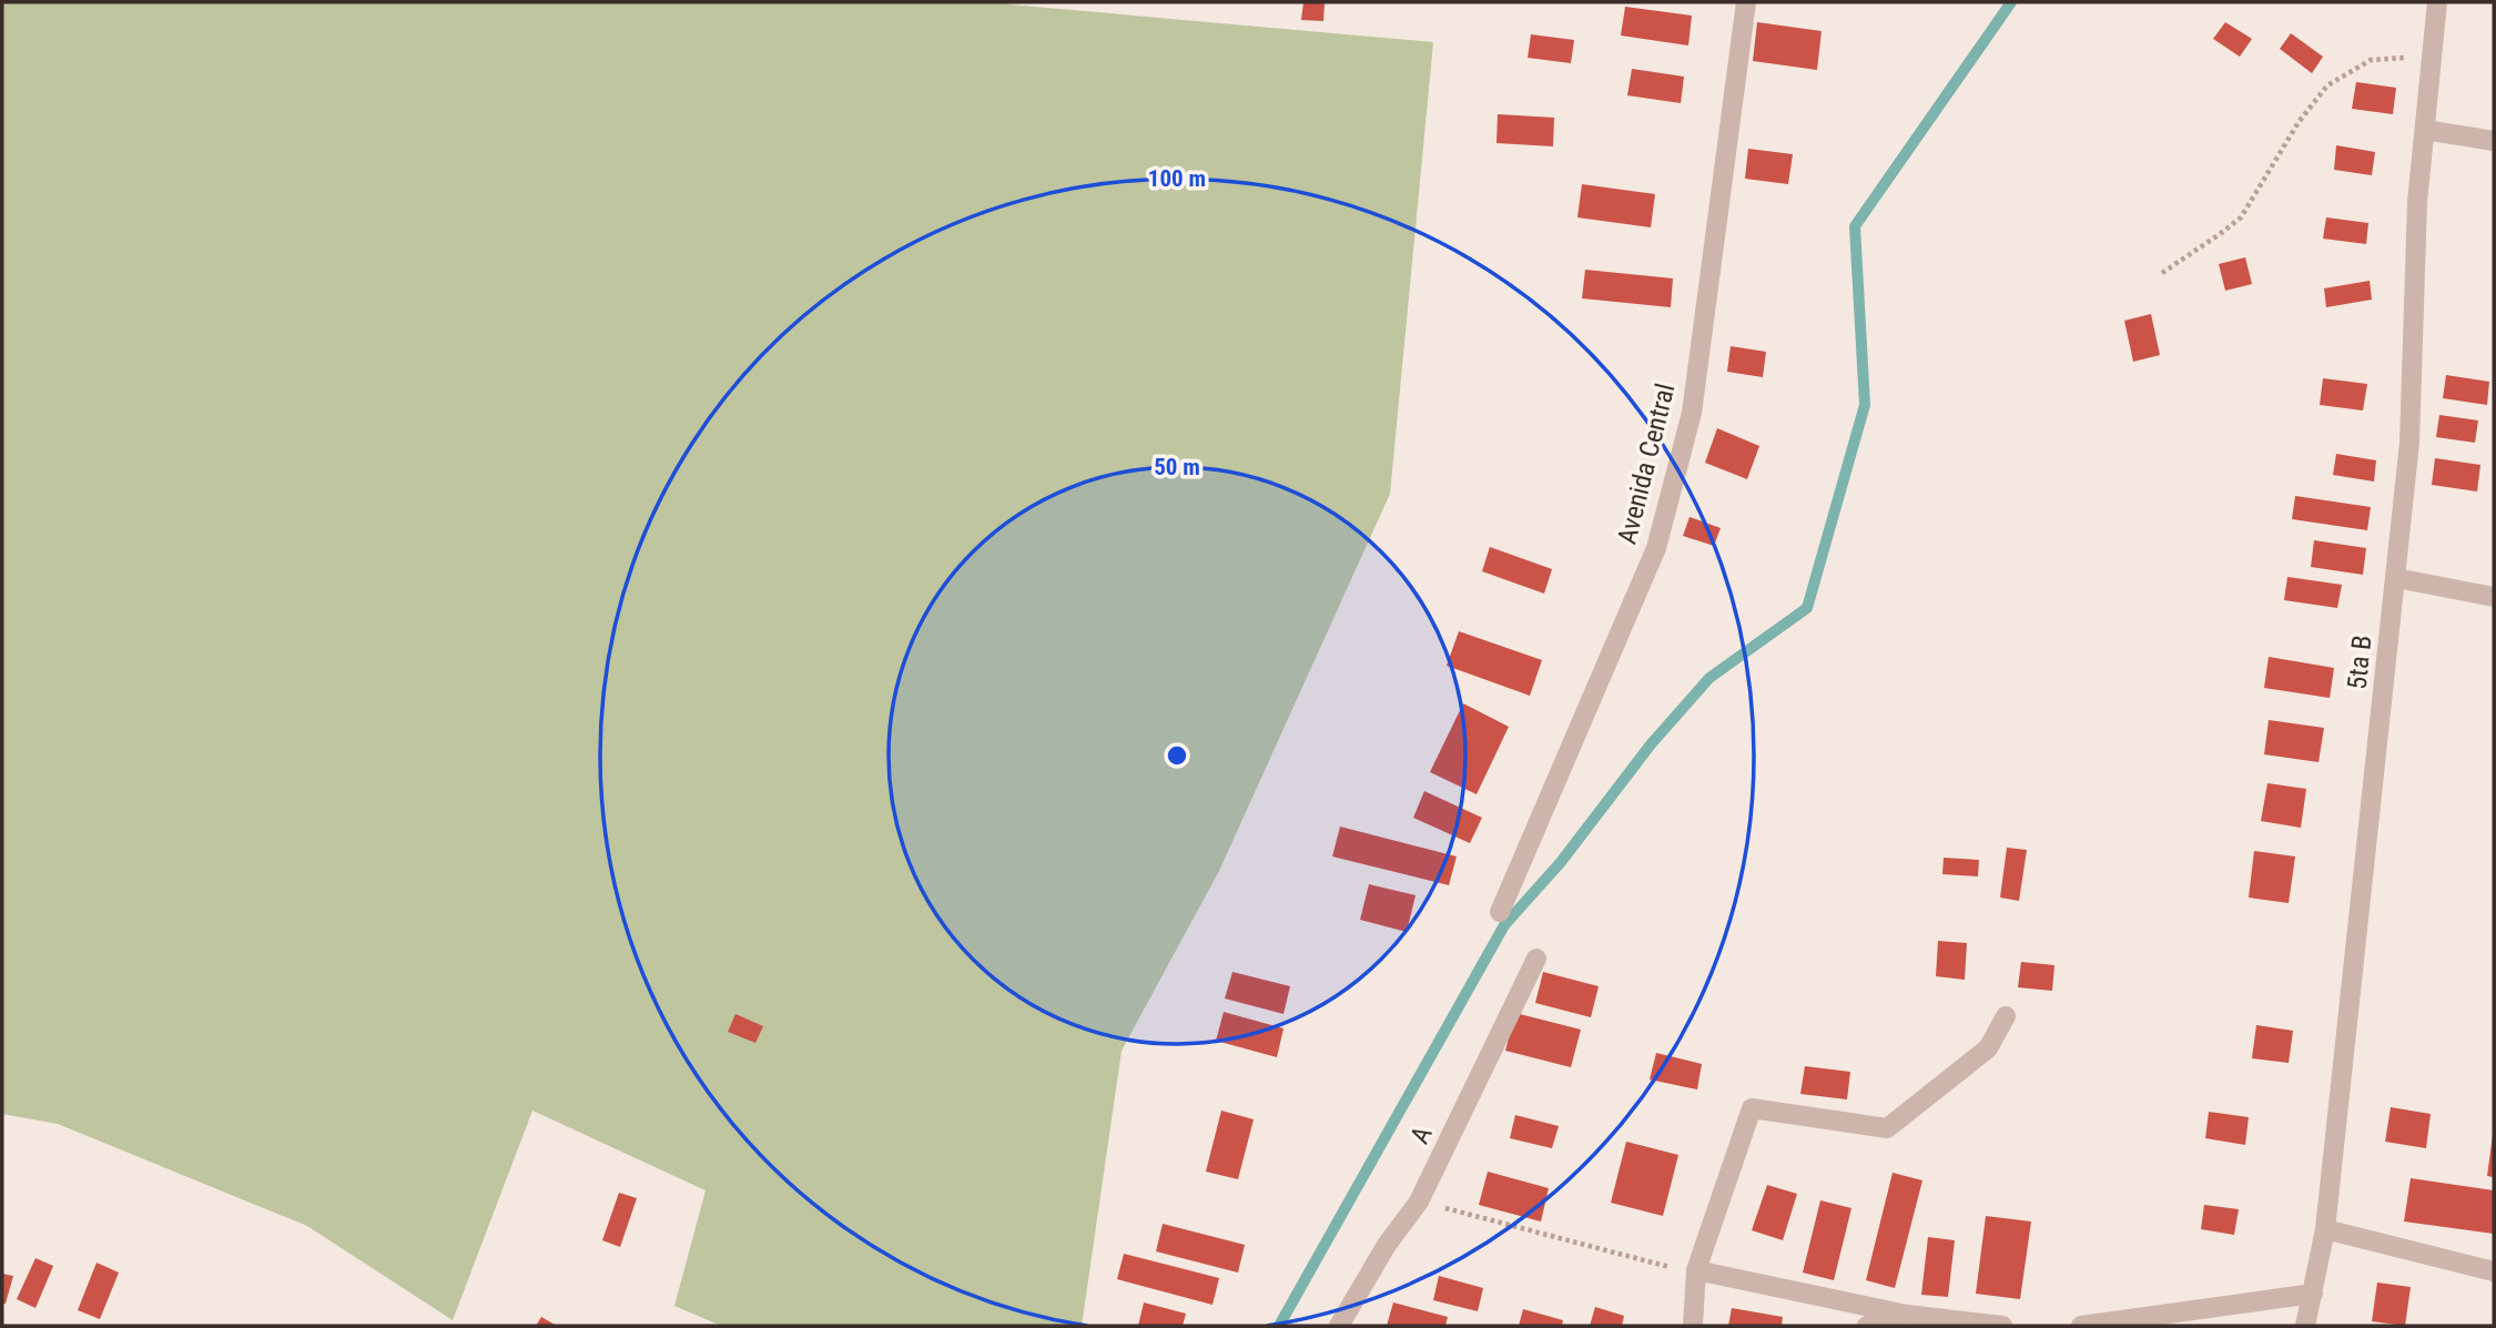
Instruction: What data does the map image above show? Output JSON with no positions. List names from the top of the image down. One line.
{"streets":{"street":["Avenida Central","5ta B","A"]},"rings":["100 m","50 m"]}
